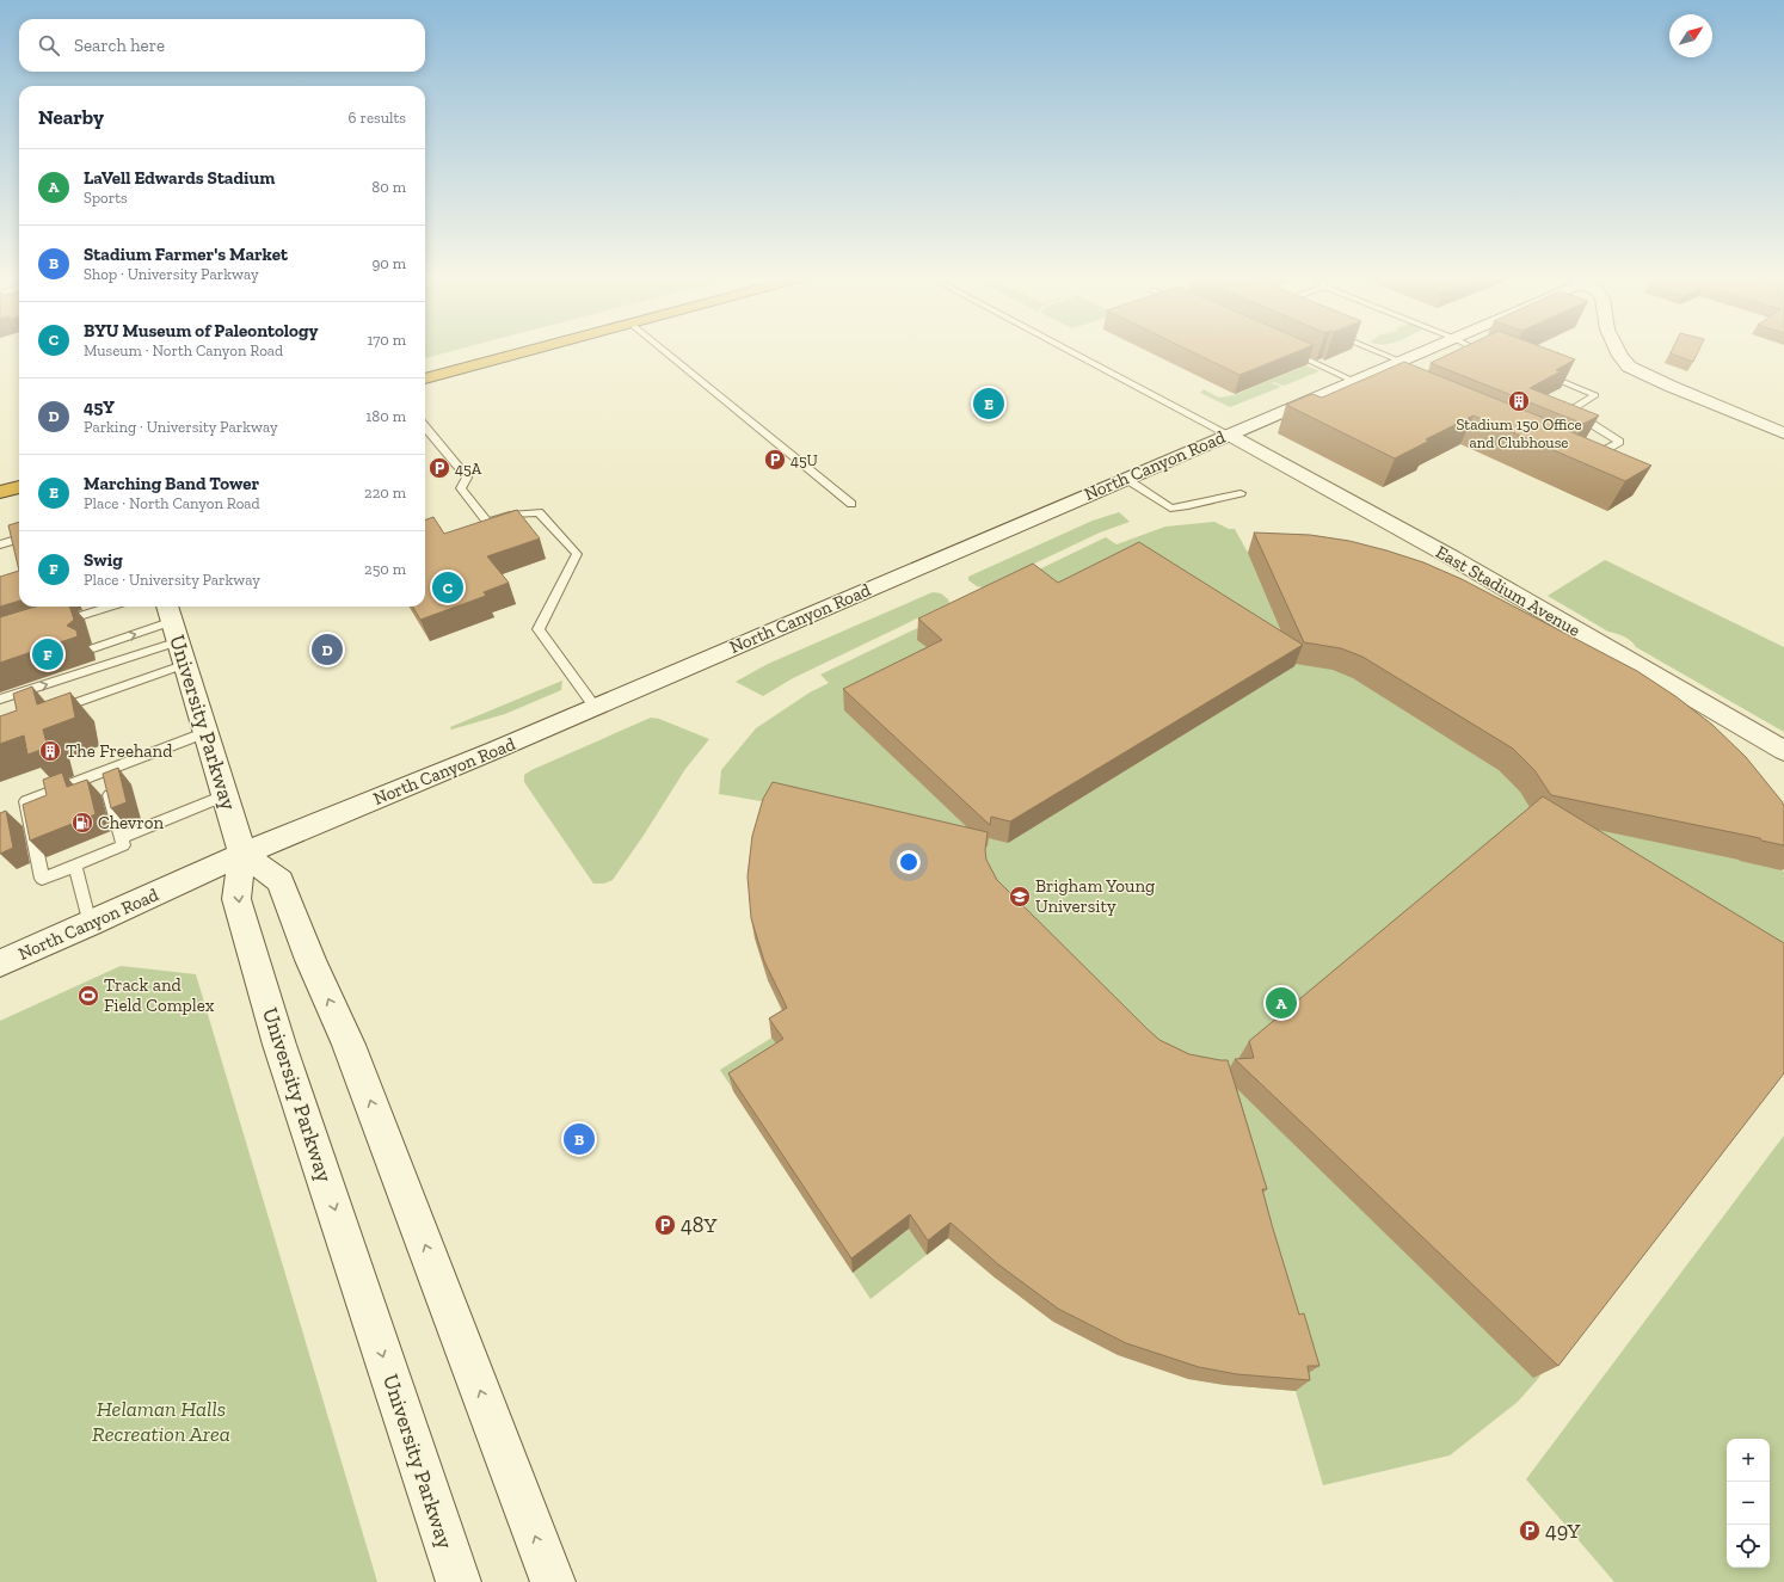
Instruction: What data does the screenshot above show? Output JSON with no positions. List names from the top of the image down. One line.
{"streets":{"main road":["North Canyon Road","East Stadium Avenue","University Parkway"]},"crossings":[["North Canyon Road","East Stadium Avenue"],["North Canyon Road","University Parkway"]],"parks":["Helaman Halls Recreation Area"],"places":{"building":["Stadium 150 Office and Clubhouse","The Freehand"],"parking":["45U","45A","48Y","49Y"],"fuel station":["Chevron"],"school or university":["Brigham Young University"],"sports":["Track and Field Complex"]},"north":"top right","page":{"search":"Search here","heading":["Nearby","6 results"],"list":[{"mark":"A","name":"LaVell Edwards Stadium","note":"Sports","value":"80 m"},{"mark":"B","name":"Stadium Farmer's Market","note":"Shop · University Parkway","value":"90 m"},{"mark":"C","name":"BYU Museum of Paleontology","note":"Museum · North Canyon Road","value":"170 m"},{"mark":"D","name":"45Y","note":"Parking · University Parkway","value":"180 m"},{"mark":"E","name":"Marching Band Tower","note":"Place · North Canyon Road","value":"220 m"},{"mark":"F","name":"Swig","note":"Place · University Parkway","value":"250 m"}],"pins":["E","C","D","F","A","B"],"map_buttons":["+","−"]}}
